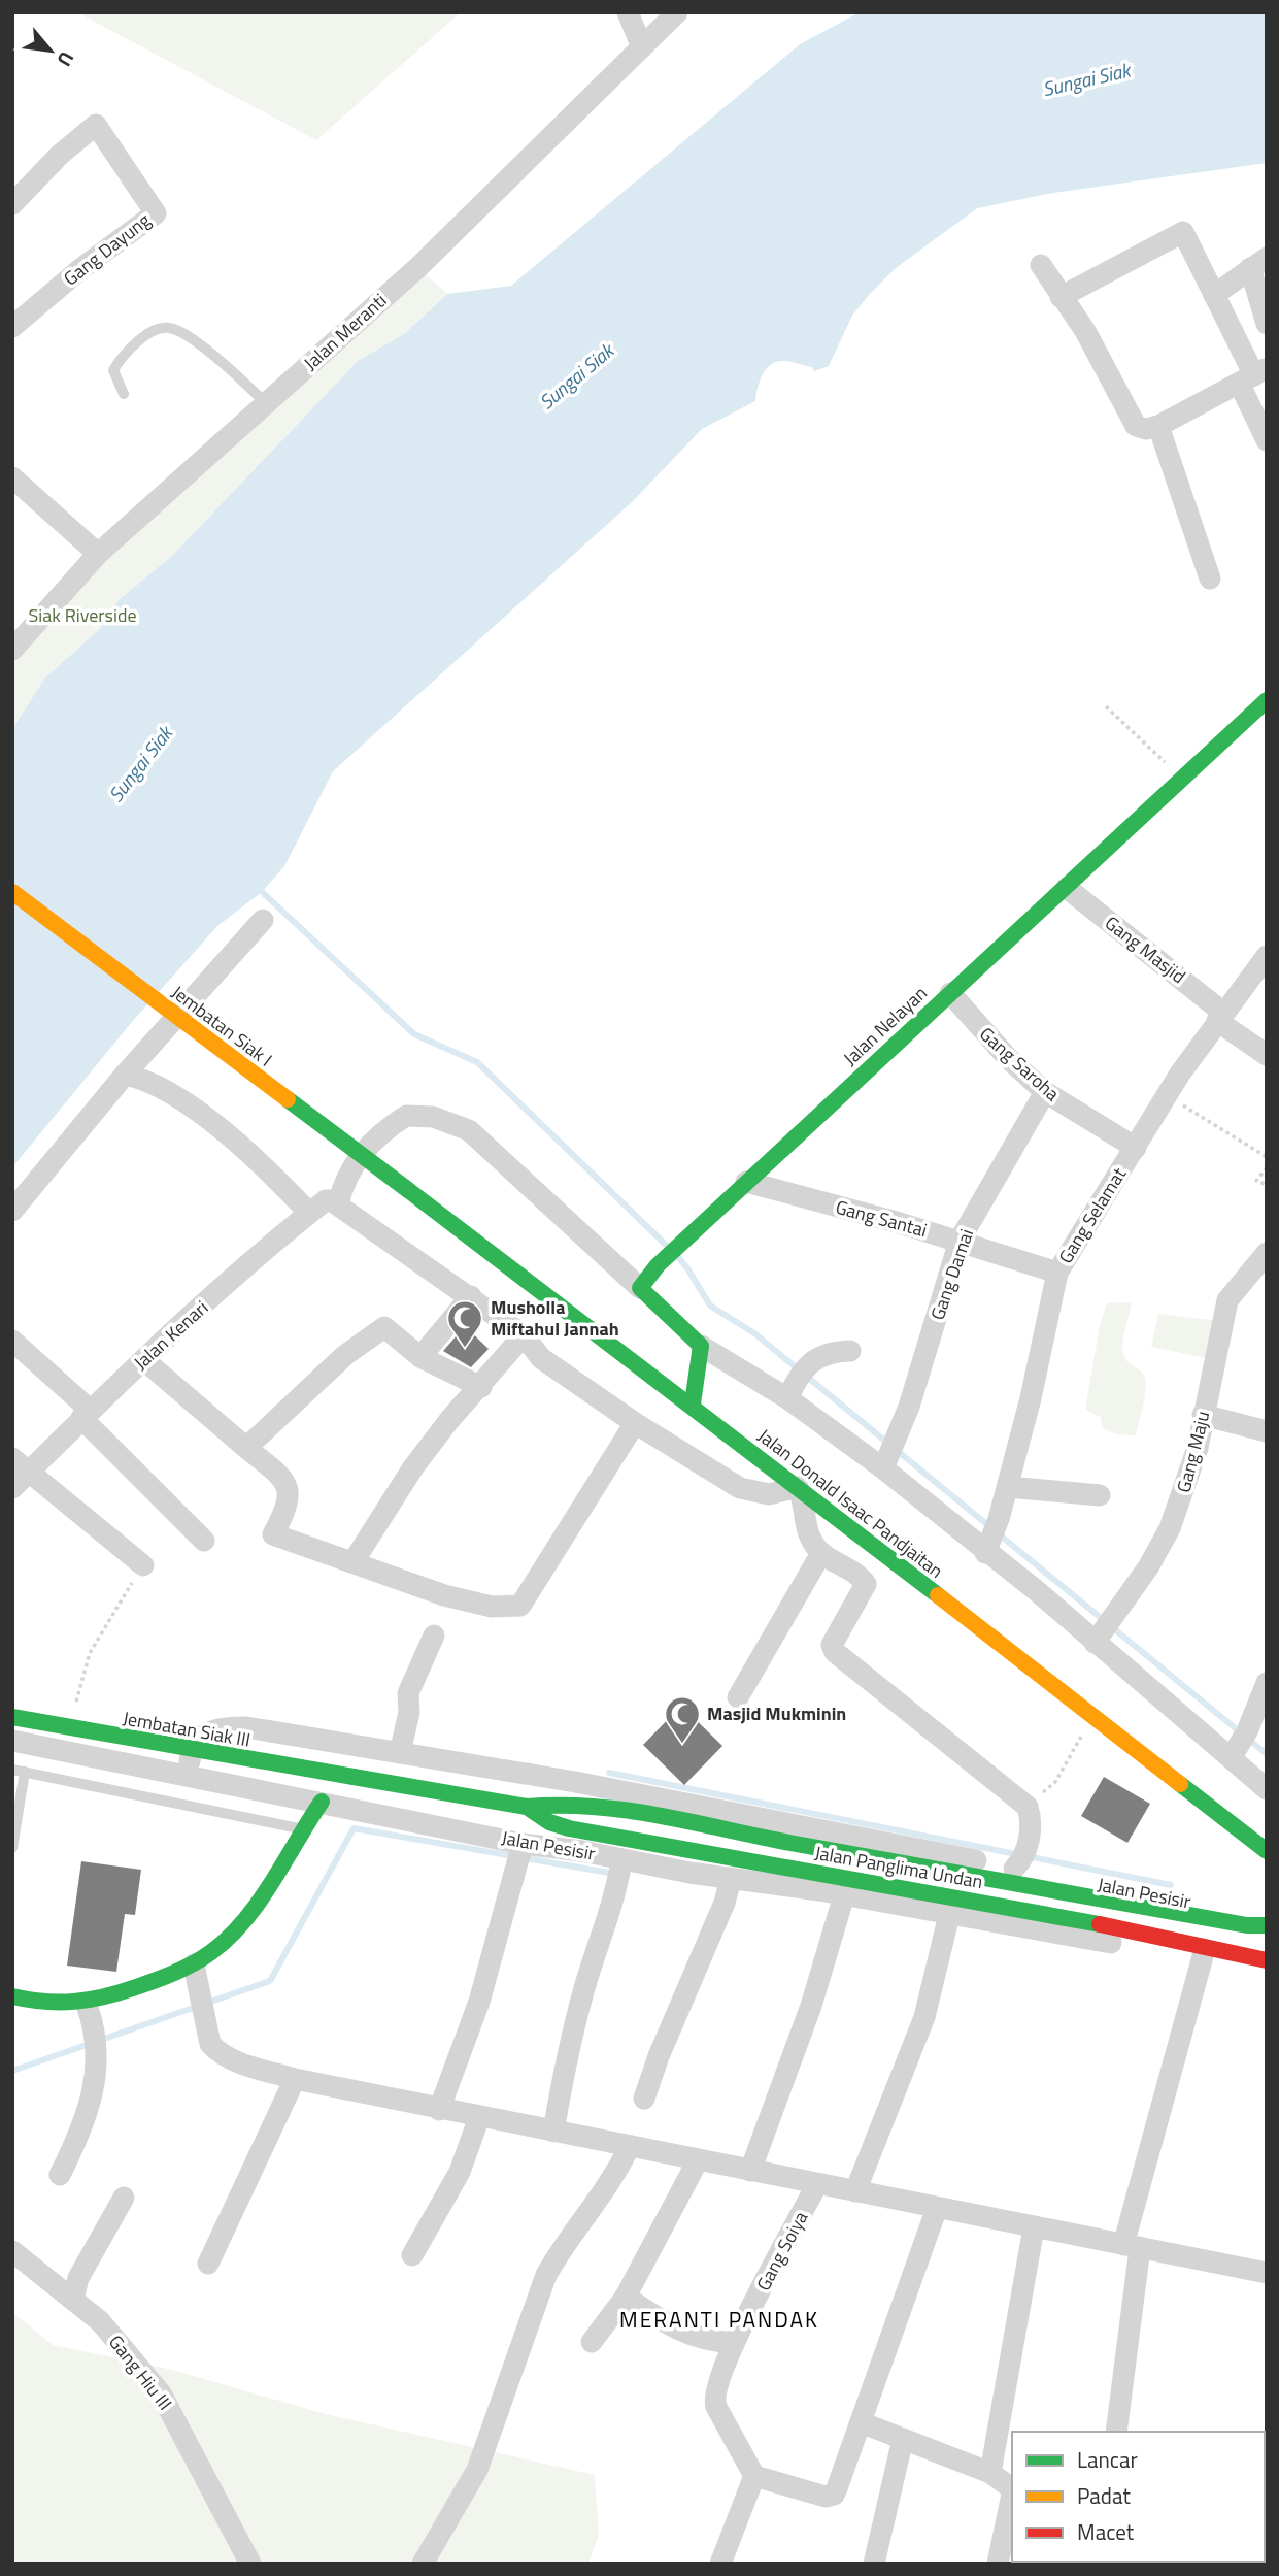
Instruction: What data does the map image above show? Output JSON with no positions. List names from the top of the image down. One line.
{"streets":{"main road":["Jembatan Siak I","Jalan Nelayan","Jalan Donald Isaac Pandjaitan","Jembatan Siak III","Jalan Panglima Undan"],"street":["Gang Dayung","Jalan Meranti","Gang Masjid","Gang Saroha","Gang Selamat","Gang Santai","Gang Damai","Jalan Kenari","Gang Maju","Jalan Pesisir","Gang Soiya","Gang Hiu III"]},"crossings":[["Gang Masjid","Jalan Nelayan"],["Gang Masjid","Gang Selamat"],["Jembatan Siak I","Jalan Donald Isaac Pandjaitan"],["Jalan Nelayan","Gang Saroha"],["Jalan Nelayan","Gang Santai"],["Gang Saroha","Gang Selamat"],["Gang Saroha","Gang Damai"],["Gang Selamat","Gang Santai"],["Gang Santai","Gang Damai"],["Jembatan Siak III","Jalan Panglima Undan"],["Jalan Pesisir","Jalan Panglima Undan"]],"districts":["MERANTI PANDAK"],"water":["Sungai Siak"],"parks":["Siak Riverside"],"places":{"mosque":["Musholla Miftahul Jannah","Masjid Mukminin"]},"legend":["Lancar","Padat","Macet"],"north":"bottom right"}
